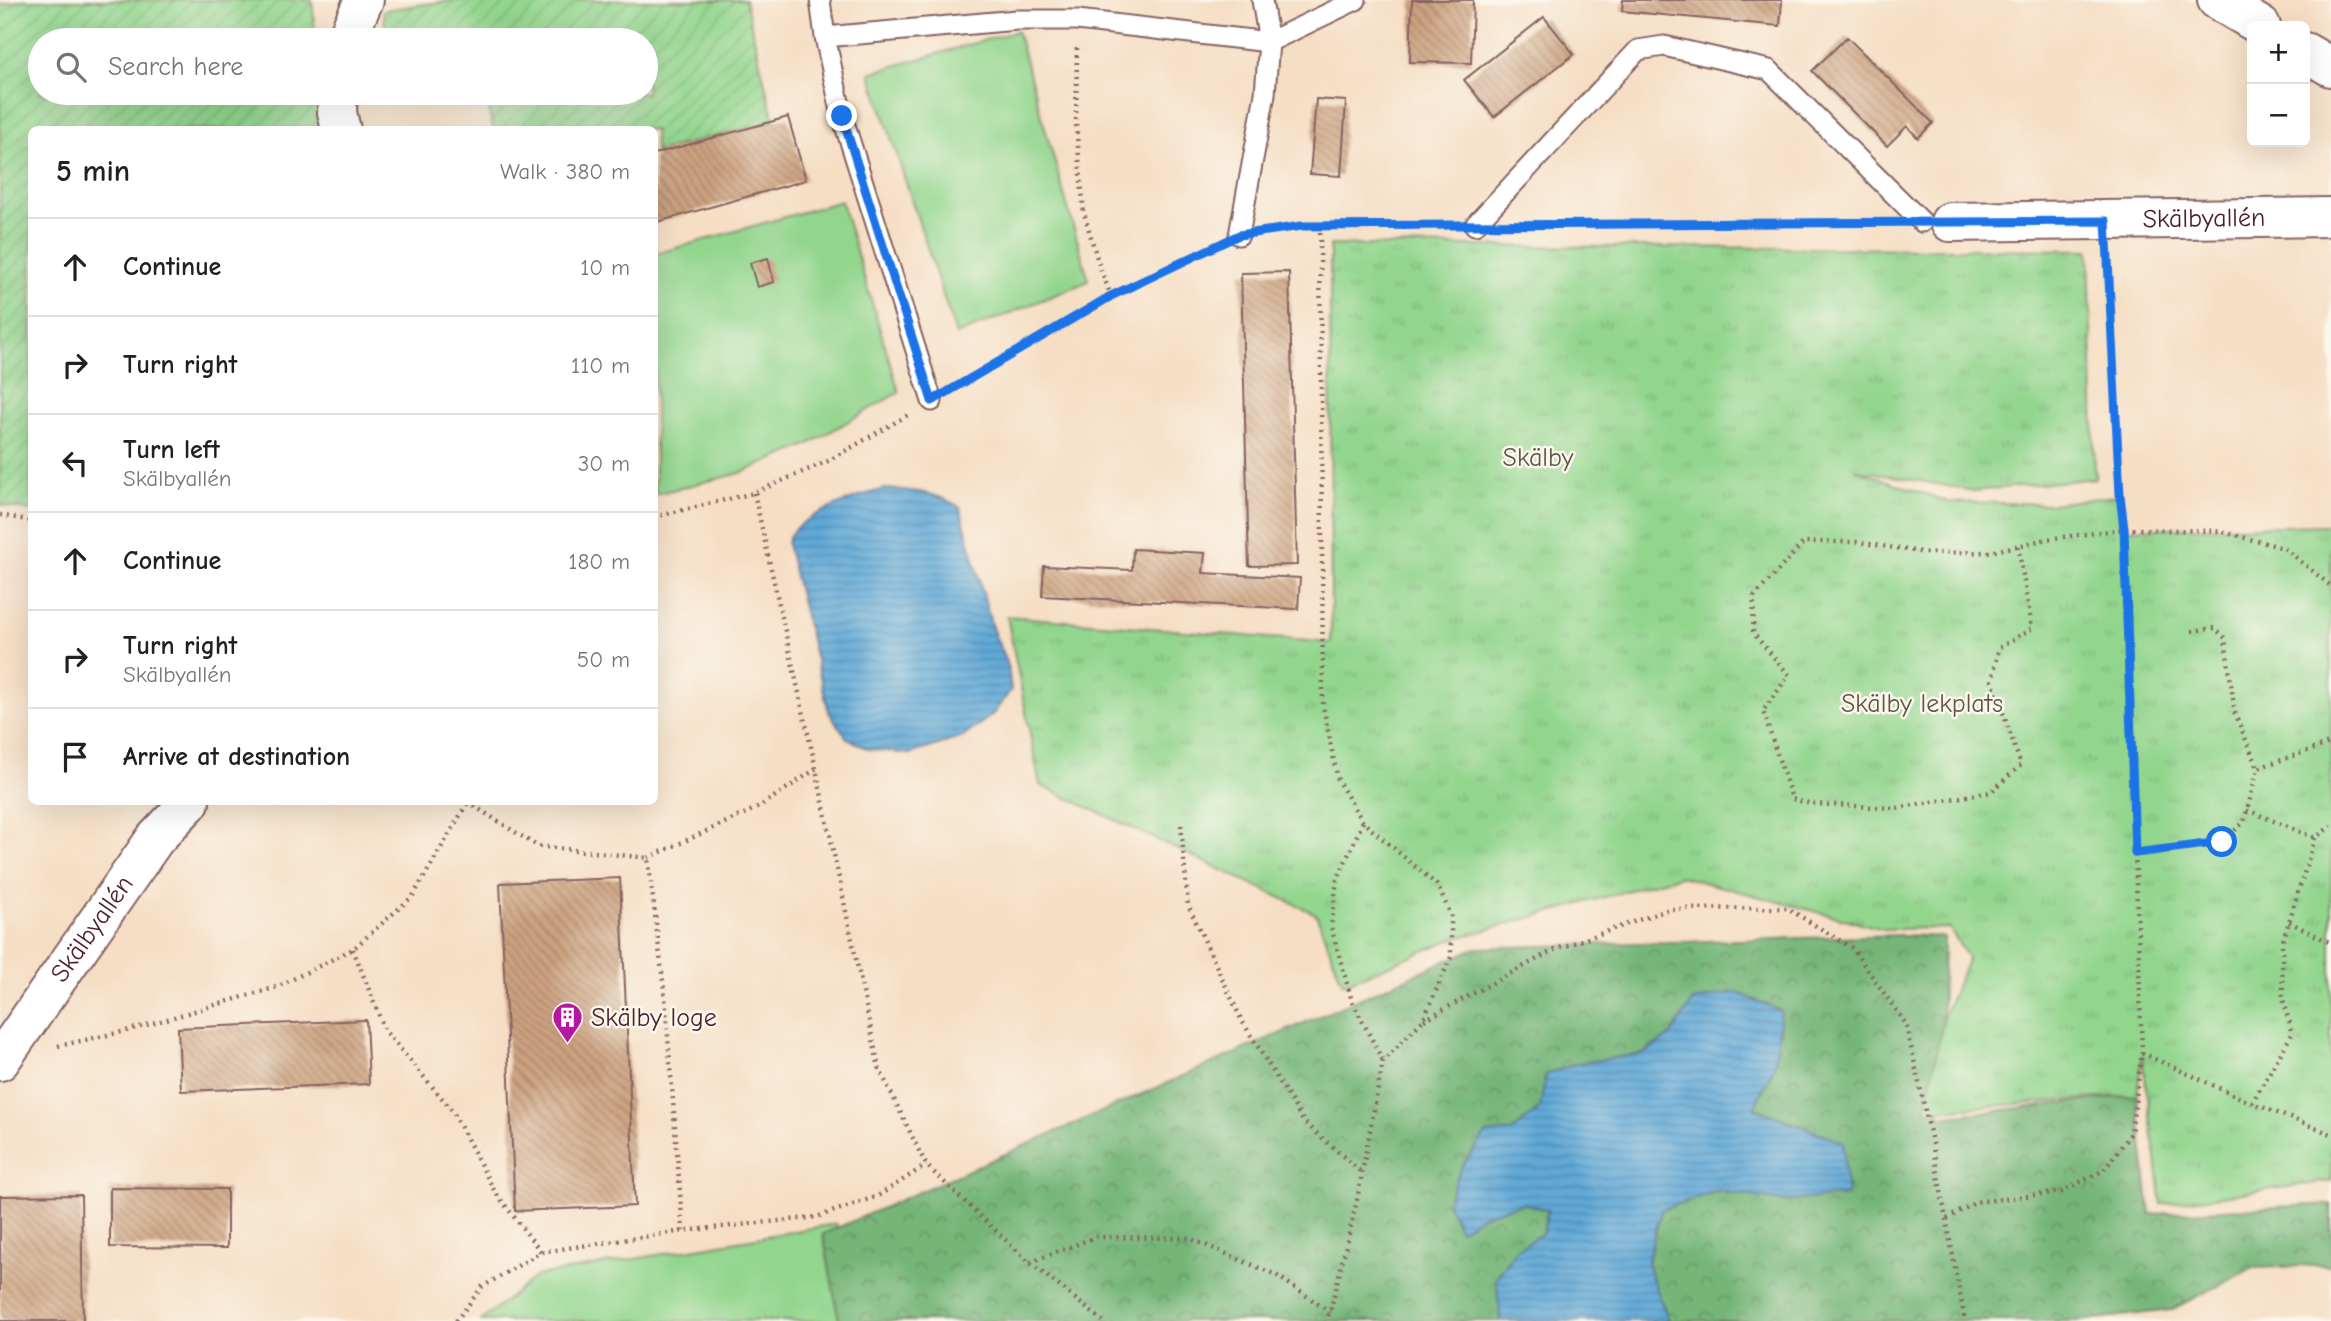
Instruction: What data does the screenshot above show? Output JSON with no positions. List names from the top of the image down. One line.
{"streets":{"street":["Skälbyallén"]},"parks":["Skälby","Skälby lekplats"],"places":{"building":["Skälby loge"]},"page":{"map_buttons":["+","−"],"search":"Search here","heading":["5 min","Walk · 380 m"],"list":[["Continue","10 m"],["Turn right","110 m"],["Turn left","Skälbyallén","30 m"],["Continue","180 m"],["Turn right","Skälbyallén","50 m"],"Arrive at destination"]}}
